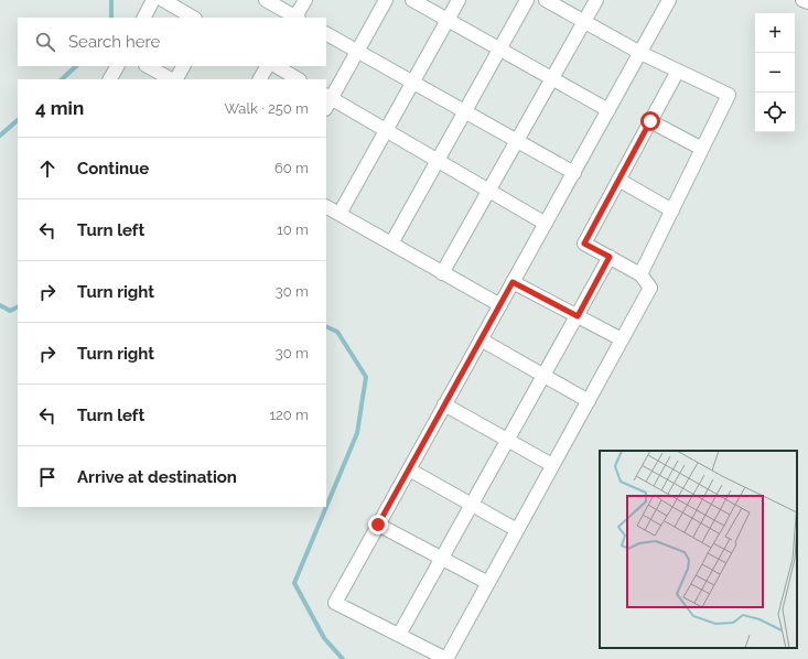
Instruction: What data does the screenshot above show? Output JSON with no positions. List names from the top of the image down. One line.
{"page":{"map_buttons":["+","−"],"search":"Search here","heading":["4 min","Walk · 250 m"],"list":[["Continue","60 m"],["Turn left","10 m"],["Turn right","30 m"],["Turn right","30 m"],["Turn left","120 m"],"Arrive at destination"]}}
